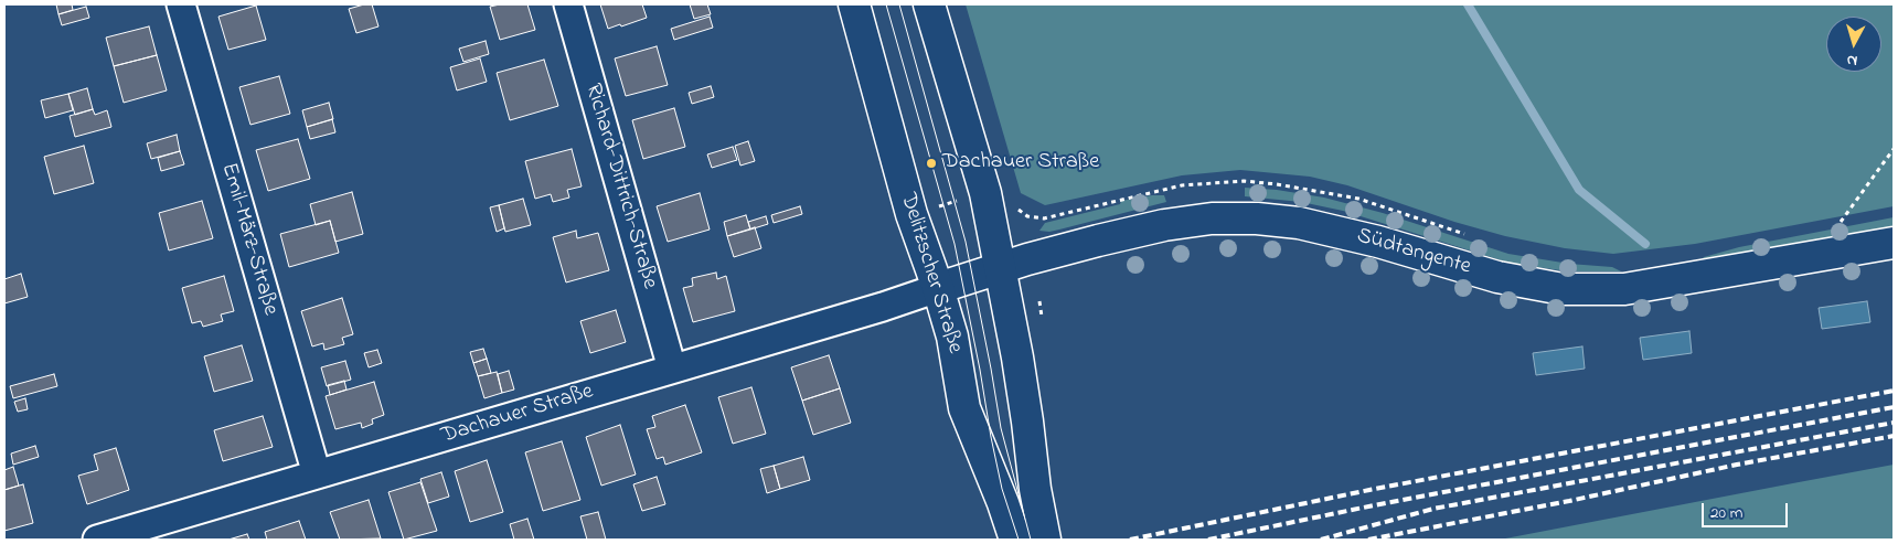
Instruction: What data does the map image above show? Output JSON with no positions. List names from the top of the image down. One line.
{"streets":{"main road":["Südtangente","Delitzscher Straße"],"street":["Richard-Dittrich-Straße","Emil-März-Straße","Dachauer Straße"]},"crossings":[["Richard-Dittrich-Straße","Dachauer Straße"],["Emil-März-Straße","Dachauer Straße"],["Südtangente","Delitzscher Straße"],["Südtangente","Dachauer Straße"],["Delitzscher Straße","Dachauer Straße"]],"places":["Dachauer Straße"],"scale_bar":"20 m","north":"bottom"}
